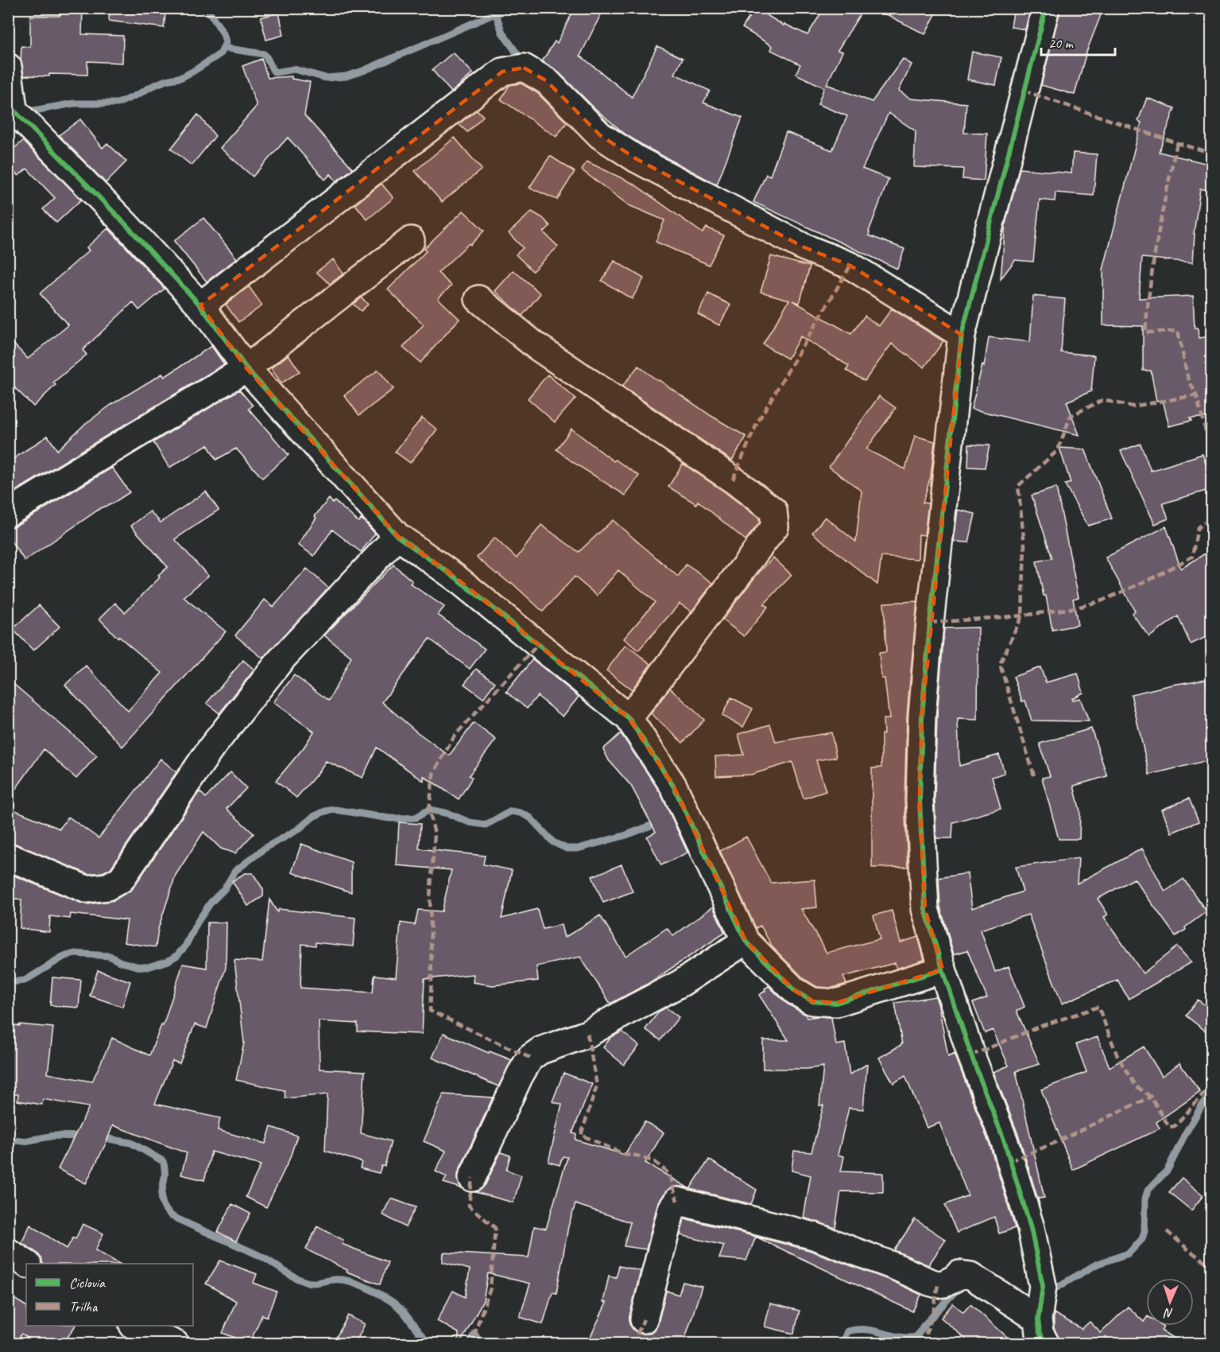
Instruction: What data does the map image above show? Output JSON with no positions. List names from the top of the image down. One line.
{"legend":["Ciclovia","Trilha"],"scale_bar":"20 m","north":"bottom"}
